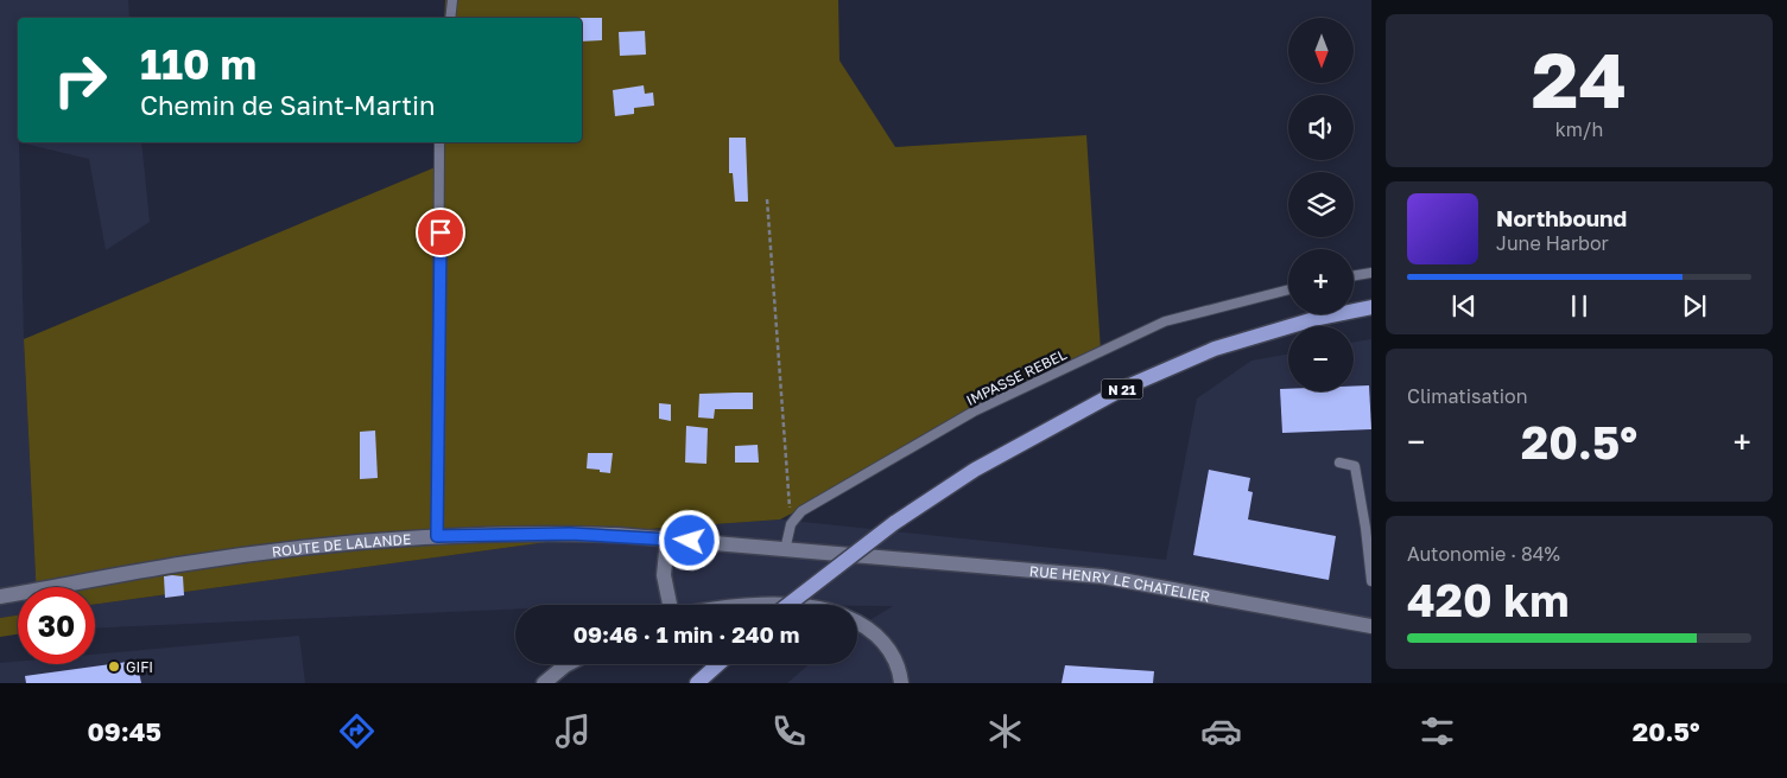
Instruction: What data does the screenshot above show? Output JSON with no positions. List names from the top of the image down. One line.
{"streets":{"main road":["N 21"],"street":["ROUTE DE LALANDE","RUE HENRY LE CHATELIER"],"lane":["IMPASSE REBEL"]},"crossings":[["ROUTE DE LALANDE","RUE HENRY LE CHATELIER"]],"places":["GIFI"],"north":"bottom","page":{"tile":[["24","km/h"],"Climatisation",["Autonomie · 84%","420 km"]],"map_buttons":["+","−"],"turn":["110 m","Chemin de Saint-Martin"],"song":["Northbound","June Harbor"],"heat":["−","20.5°","+"],"limit":"30","trip":"09:46 · 1 min · 240 m","tabs":["09:45","20.5°"]}}
